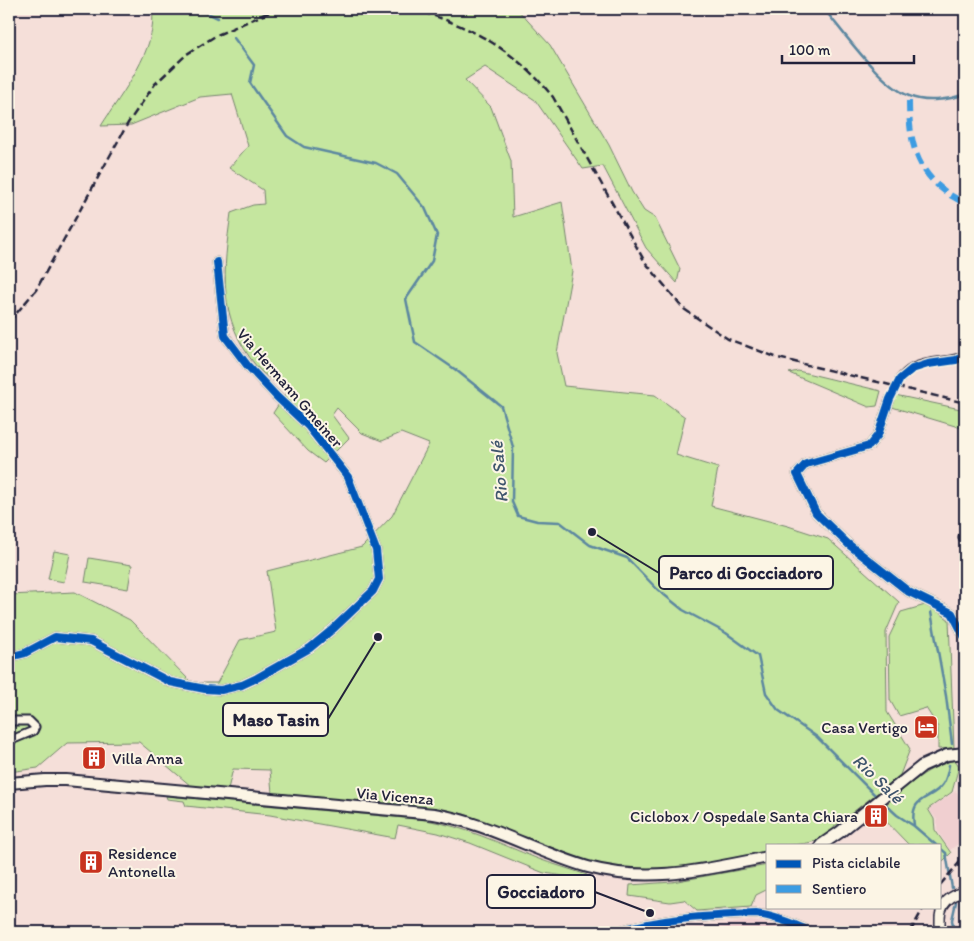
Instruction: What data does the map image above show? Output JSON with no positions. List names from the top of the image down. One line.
{"streets":{"main road":["Via Vicenza"],"street":["Via Hermann Gmeiner"]},"water":["Rio Salé"],"places":{"other":["Parco di Gocciadoro","Maso Tasin","Gocciadoro"],"hotel":["Casa Vertigo"],"building":["Villa Anna","Ciclobox / Ospedale Santa Chiara","Residence Antonella"]},"legend":["Pista ciclabile","Sentiero"],"scale_bar":"100 m"}
